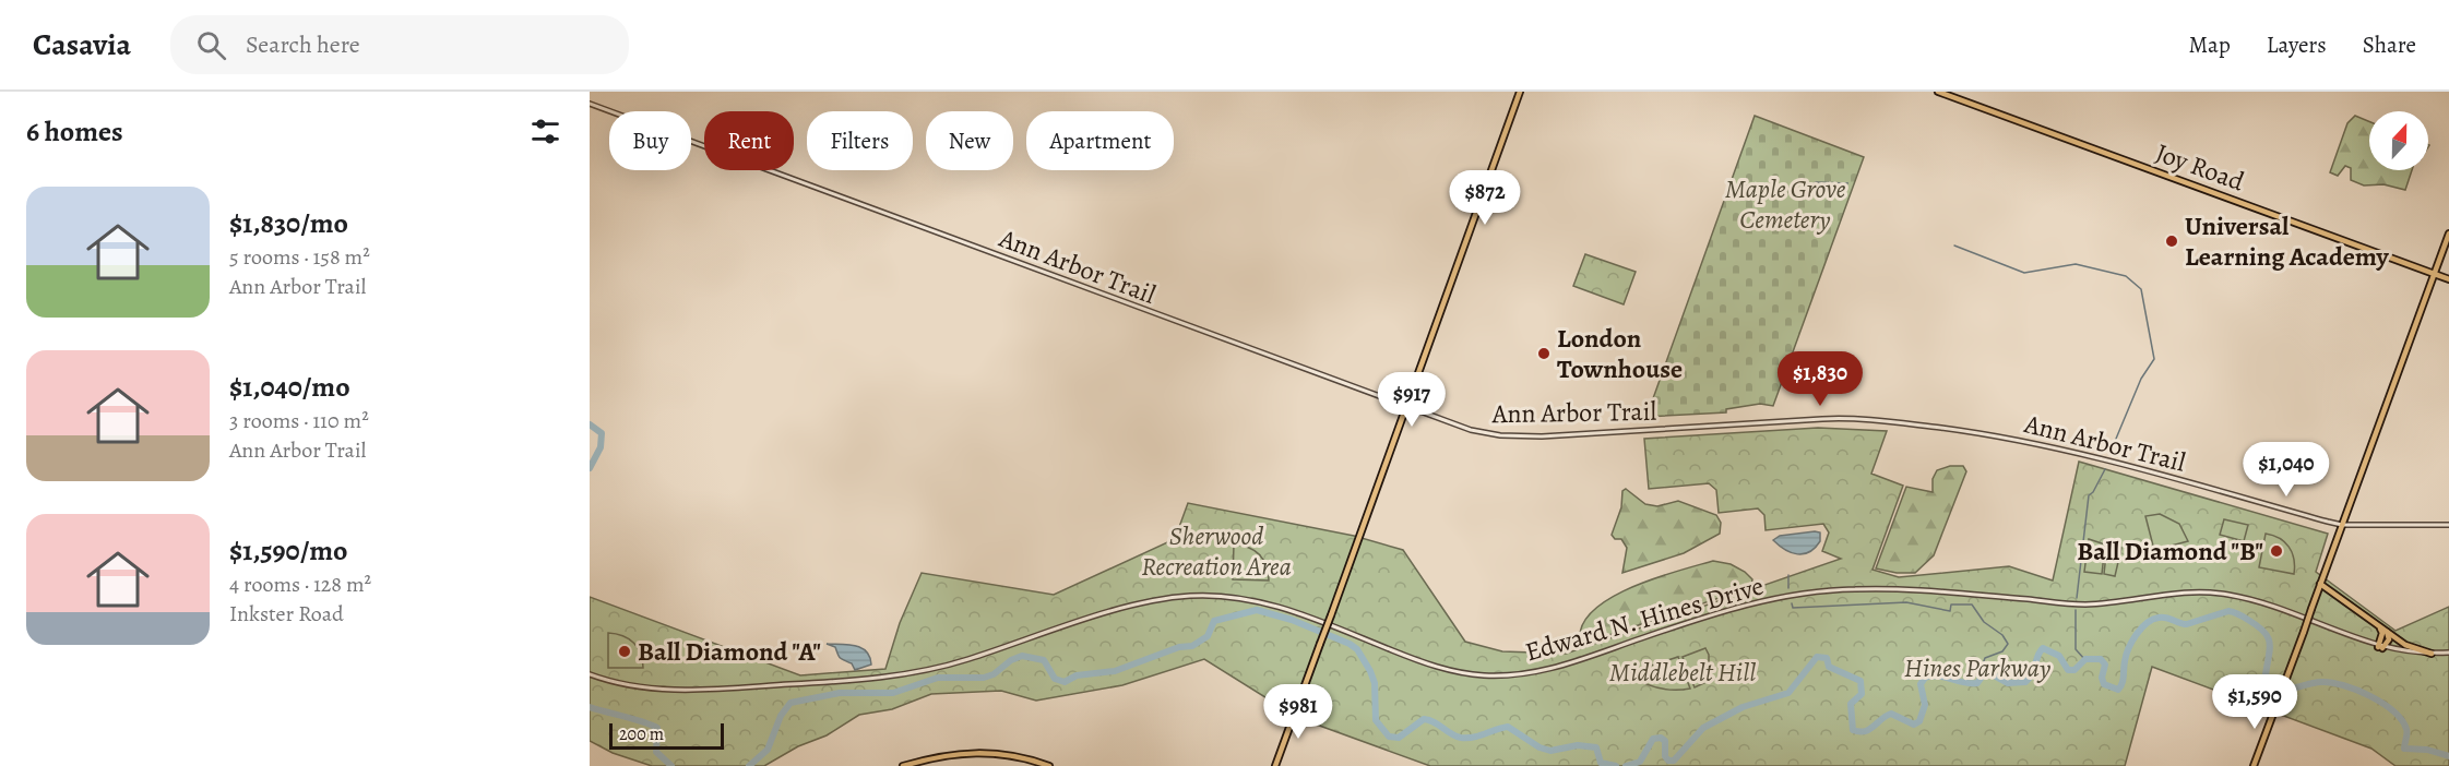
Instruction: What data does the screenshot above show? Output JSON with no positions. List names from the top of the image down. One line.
{"streets":{"main road":["Joy Road"],"street":["Ann Arbor Trail","Edward N. Hines Drive"]},"parks":["Maple Grove Cemetery","Sherwood Recreation Area","Hines Parkway","Middlebelt Hill"],"places":["Universal Learning Academy","London Townhouse","Ball Diamond \"B\"","Ball Diamond \"A\""],"scale_bar":"200 m","north":"top","page":{"header":"Casavia","search":"Search here","nav":["Map","Layers","Share"],"heading":"6 homes","chip":["Buy","Rent","Filters","New","Apartment"],"list":[{"name":"$1,830/mo","note":"5 rooms · 158 m² · Ann Arbor Trail"},{"name":"$1,040/mo","note":"3 rooms · 110 m² · Ann Arbor Trail"},{"name":"$1,590/mo","note":"4 rooms · 128 m² · Inkster Road"}],"price":["$872","$1,830","$917","$1,040","$1,590","$981"],"scale":"200 m"}}
